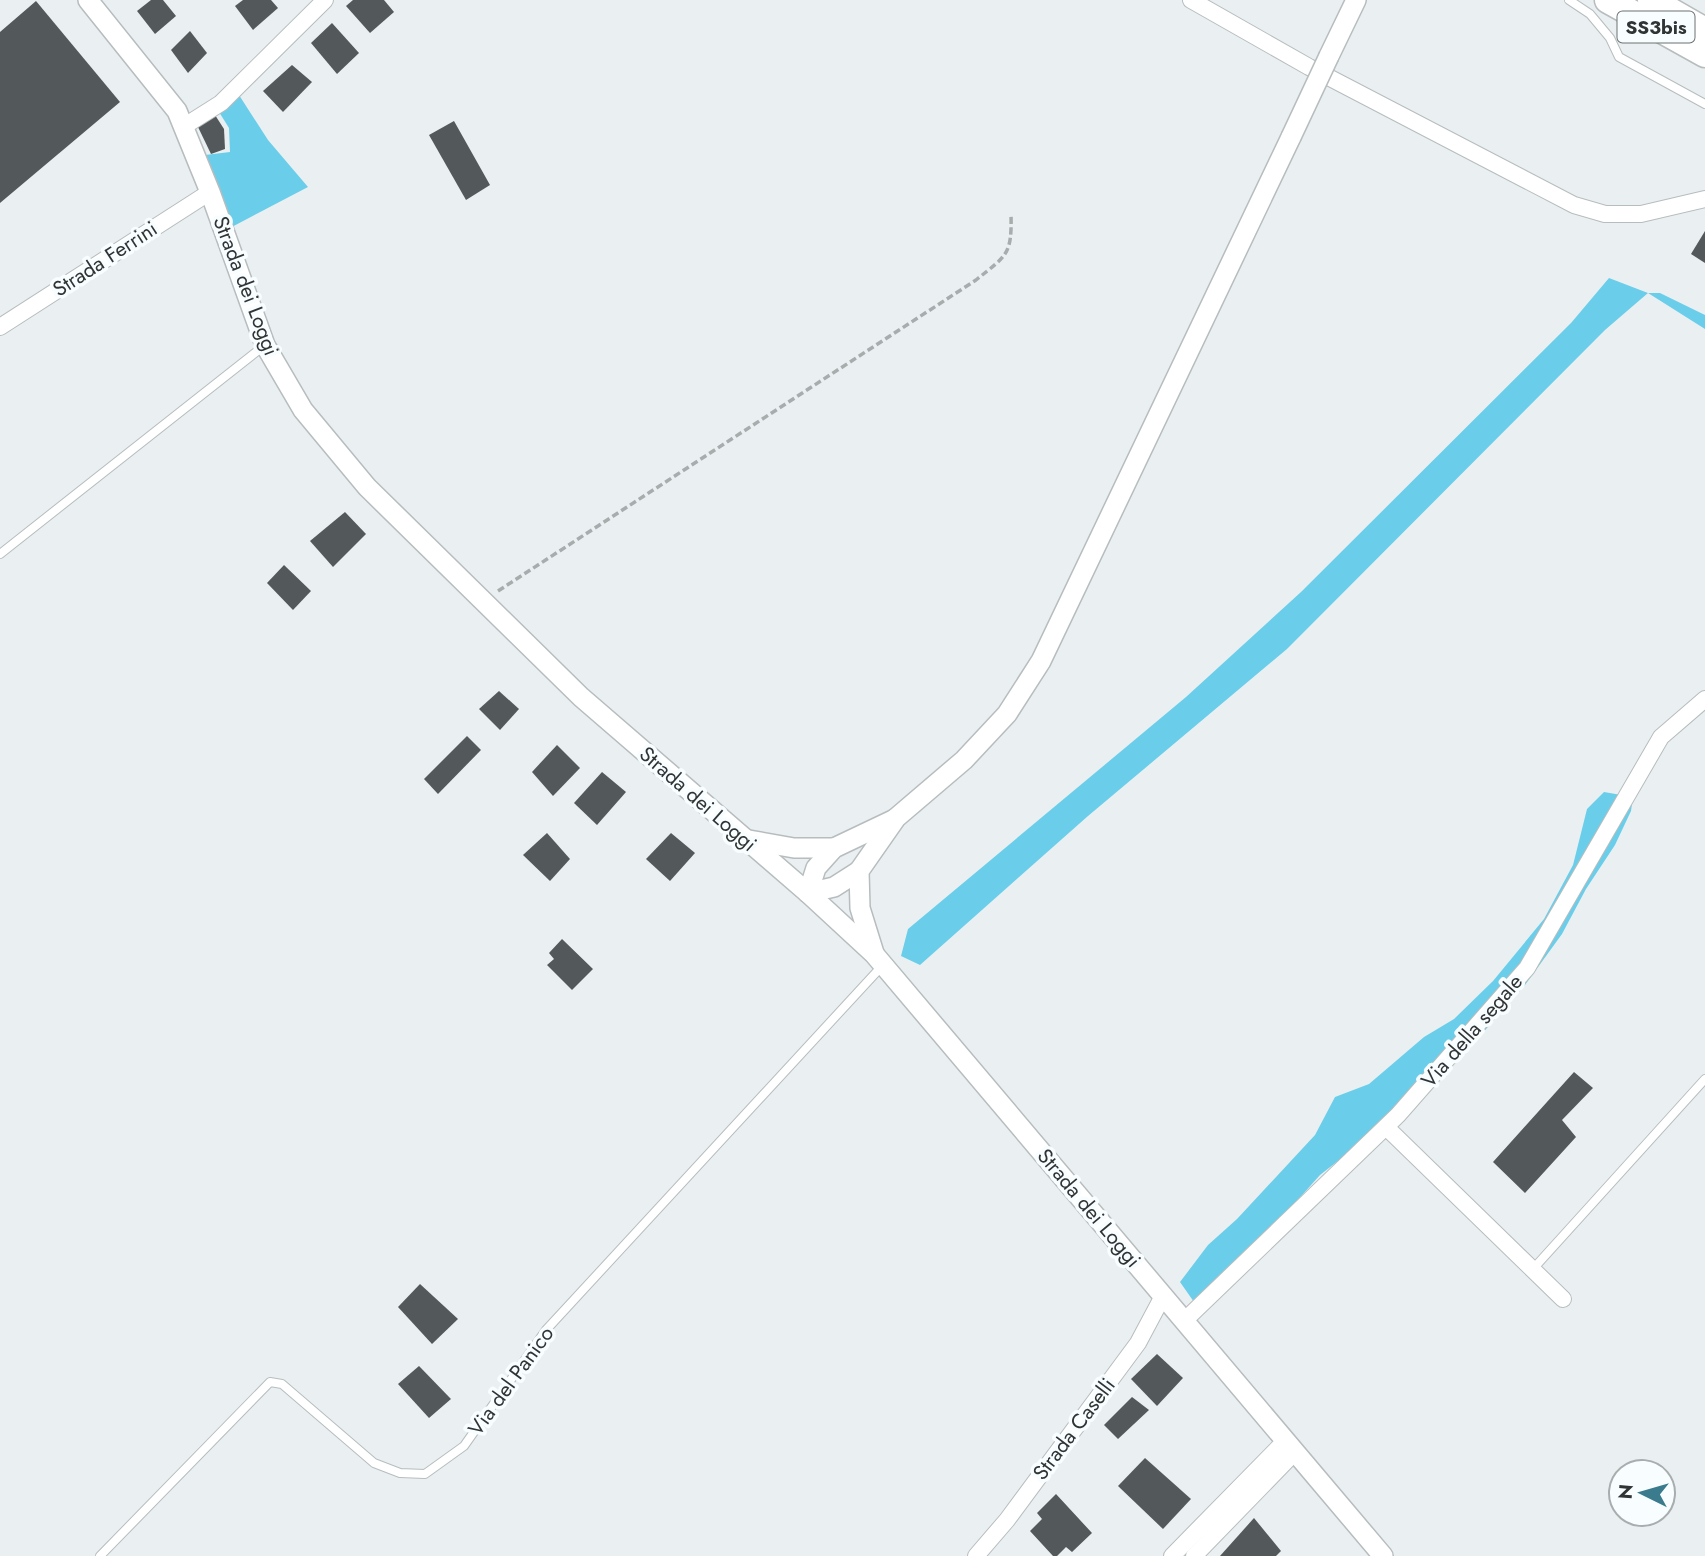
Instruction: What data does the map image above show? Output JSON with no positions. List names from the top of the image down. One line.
{"streets":{"highway":["SS3bis"],"street":["Strada Ferrini","Strada dei Loggi","Via della segale","Strada Caselli"],"lane":["Via del Panico"]},"crossings":[["Strada Ferrini","Strada dei Loggi"],["Strada dei Loggi","Via della segale"],["Strada dei Loggi","Via del Panico"],["Strada dei Loggi","Strada Caselli"]],"north":"left"}
